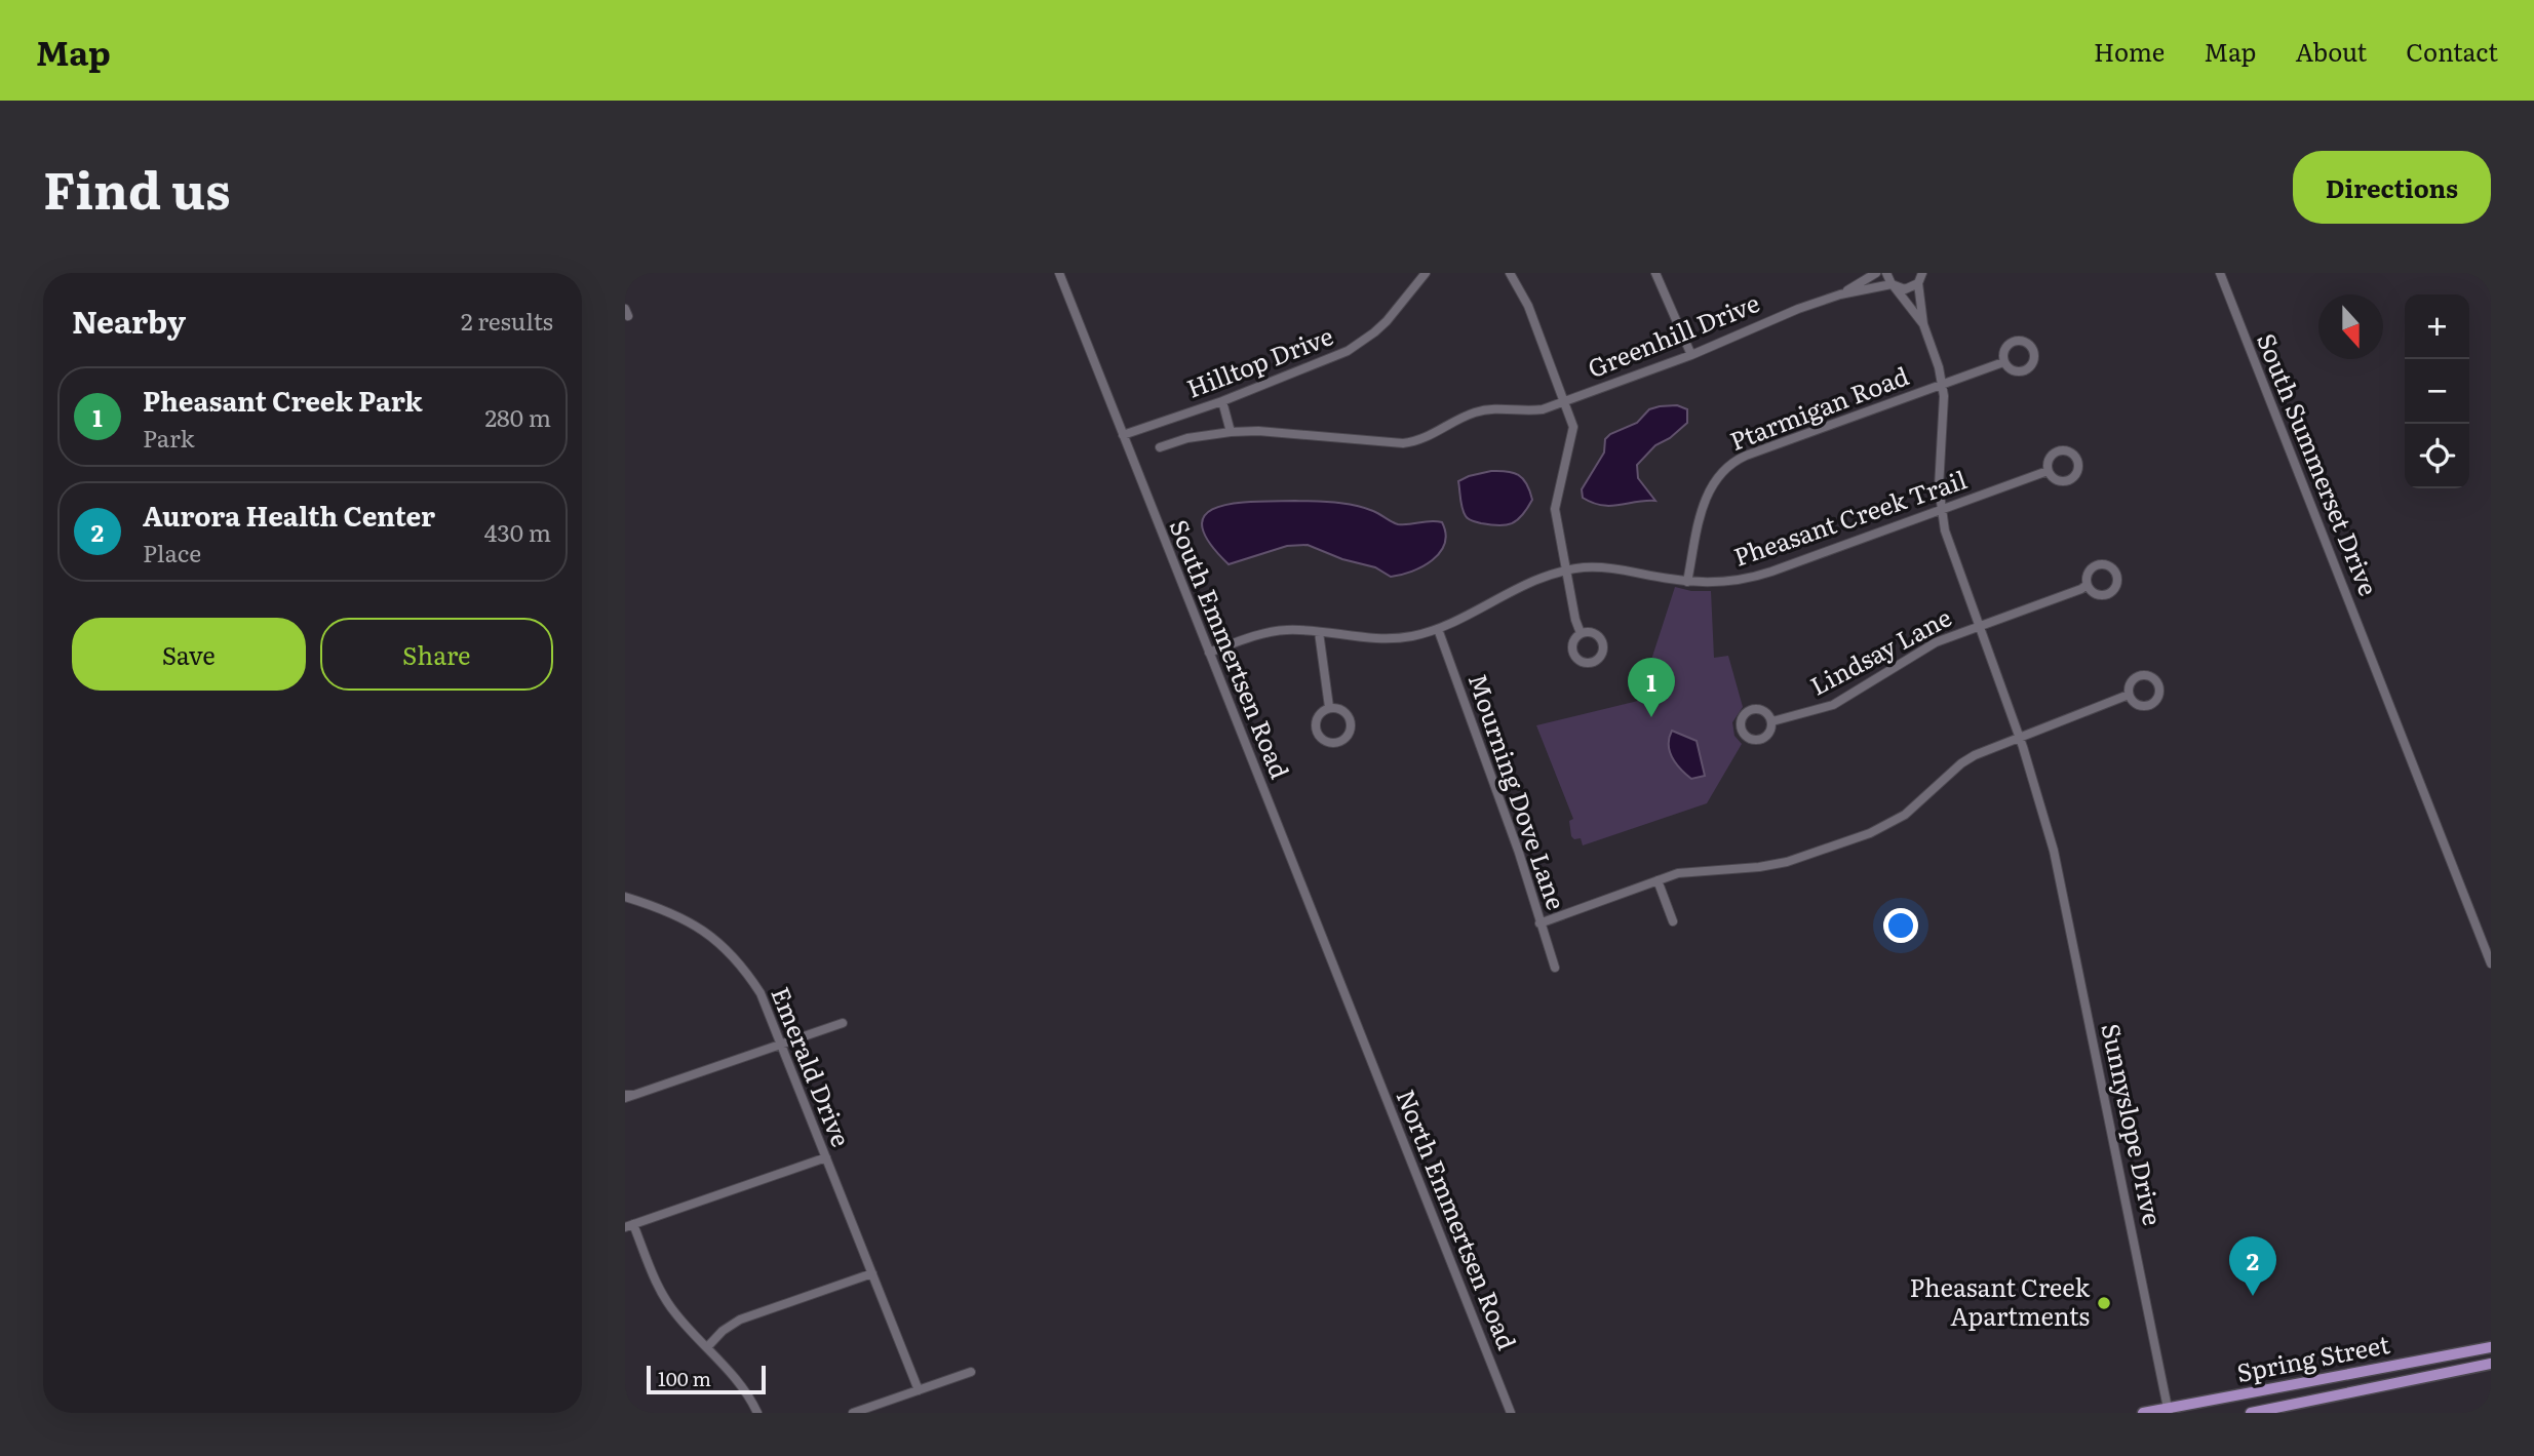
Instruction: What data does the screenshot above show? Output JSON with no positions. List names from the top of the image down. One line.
{"streets":{"main road":["Spring Street"],"street":["Greenhill Drive","Hilltop Drive","Ptarmigan Road","South Summerset Drive","Pheasant Creek Trail","South Emmertsen Road","Lindsay Lane","Mourning Dove Lane","Emerald Drive","Sunnyslope Drive","North Emmertsen Road"]},"crossings":[["Hilltop Drive","South Emmertsen Road"],["Ptarmigan Road","Pheasant Creek Trail"],["Ptarmigan Road","Sunnyslope Drive"],["Pheasant Creek Trail","South Emmertsen Road"],["Pheasant Creek Trail","Mourning Dove Lane"],["Pheasant Creek Trail","Sunnyslope Drive"],["South Emmertsen Road","North Emmertsen Road"],["Lindsay Lane","Sunnyslope Drive"],["Sunnyslope Drive","Spring Street"]],"places":["Pheasant Creek Apartments"],"scale_bar":"100 m","north":"bottom","page":{"header":"Map","nav":["Home","Map","About","Contact"],"title":"Find us","buttons":["Directions",["Save","Share"]],"heading":["Nearby","2 results"],"map_buttons":["+","−"],"list":[{"mark":"1","name":"Pheasant Creek Park","note":"Park","value":"280 m"},{"mark":"2","name":"Aurora Health Center","note":"Place","value":"430 m"}],"pins":["1","2"],"scale":"100 m"}}
